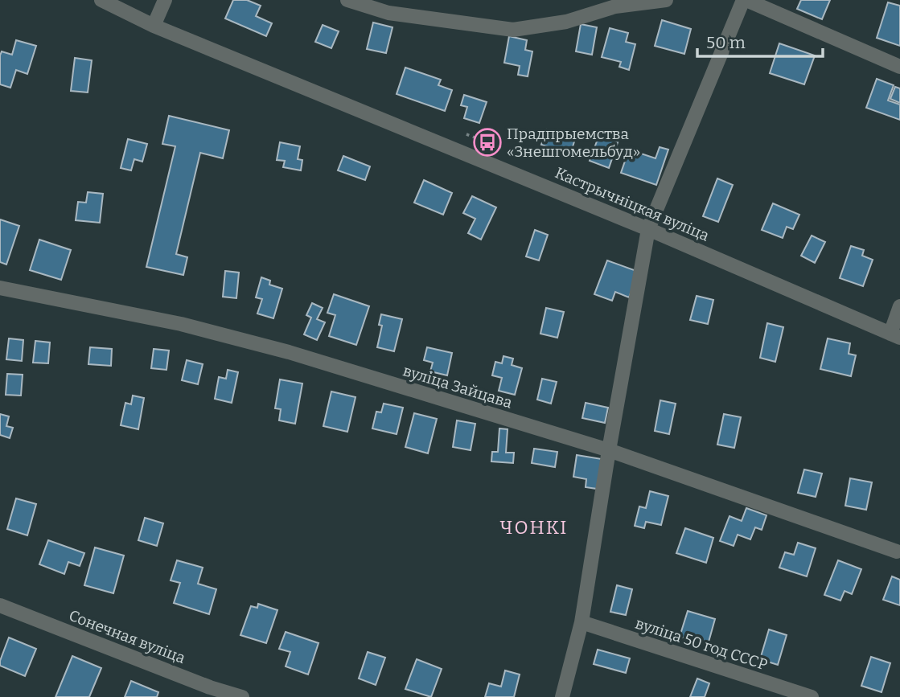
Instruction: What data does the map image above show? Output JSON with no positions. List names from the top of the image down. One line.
{"streets":{"street":["Кастрычніцкая вуліца","вуліца Зайцава","Сонечная вуліца","вуліца 50 год СССР"]},"districts":["ЧОНКІ"],"places":{"bus stop":["Прадпрыемства «Знешгомельбуд»"]},"scale_bar":"50 m"}
